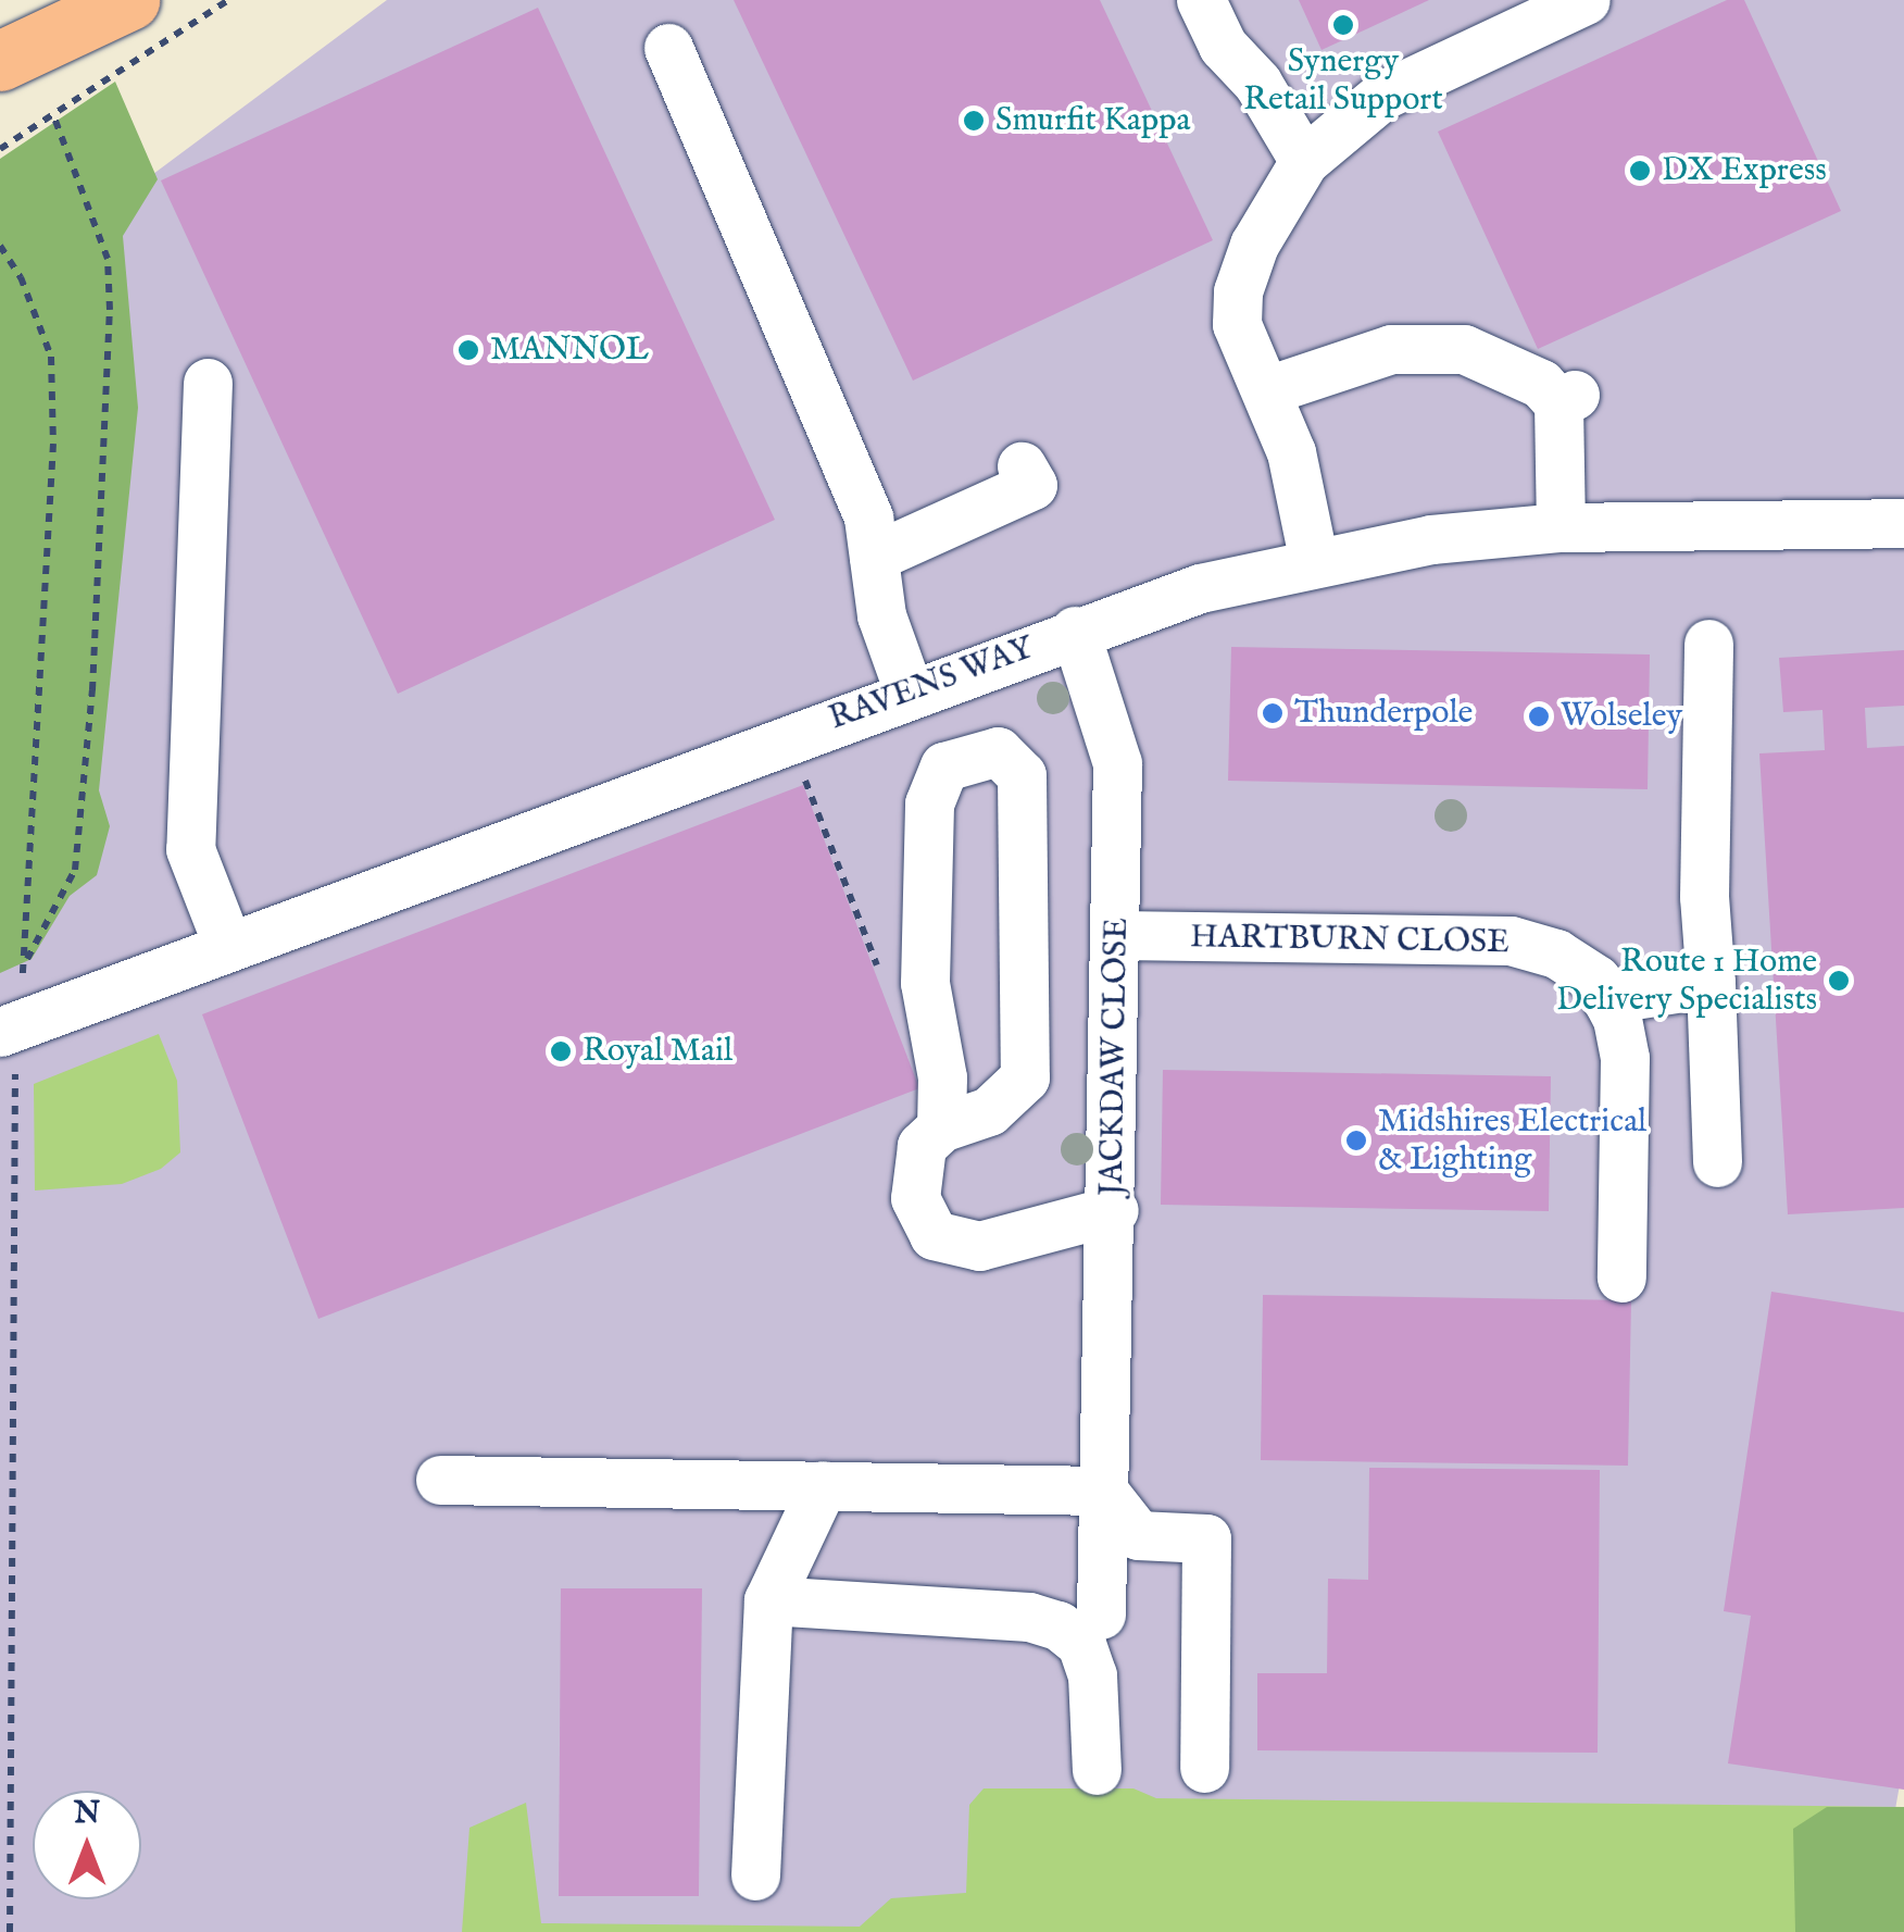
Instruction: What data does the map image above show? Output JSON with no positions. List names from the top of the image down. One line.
{"streets":{"street":["RAVENS WAY","HARTBURN CLOSE","JACKDAW CLOSE"]},"crossings":[["RAVENS WAY","JACKDAW CLOSE"],["HARTBURN CLOSE","JACKDAW CLOSE"]],"places":["Synergy Retail Support","Smurfit Kappa","DX Express","MANNOL","Thunderpole","Wolseley","Route 1 Home Delivery Specialists","Royal Mail","Midshires Electrical & Lighting"],"north":"top"}
